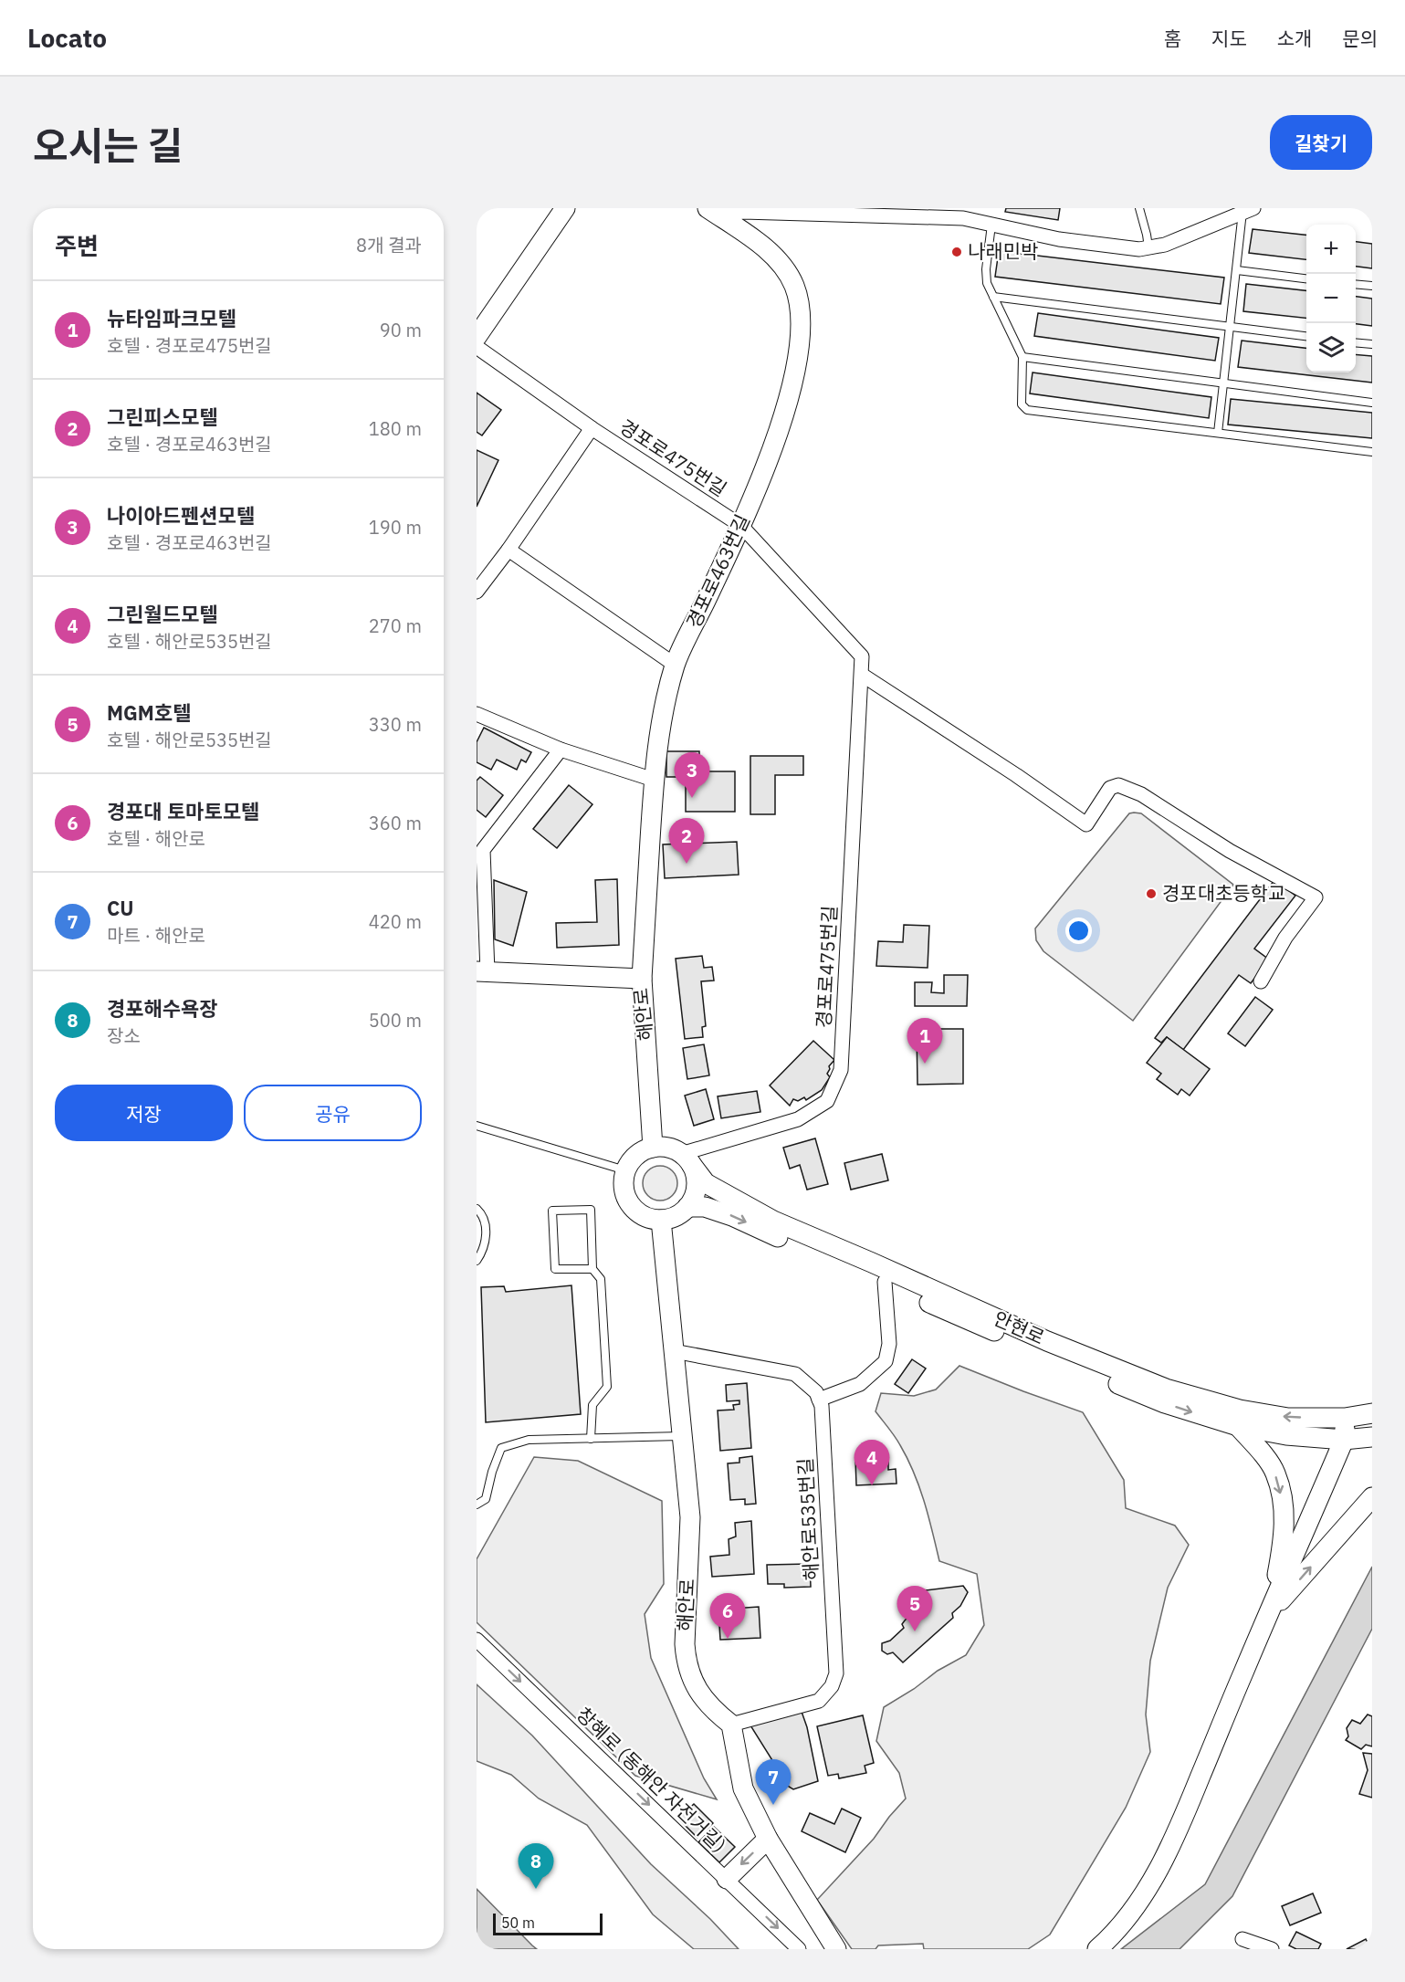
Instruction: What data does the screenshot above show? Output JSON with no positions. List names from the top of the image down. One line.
{"streets":{"street":["경포로475번길","경포로463번길","해안로","안현로","해안로535번길","창혜로 (동해안 자전거길)"]},"crossings":[["경포로475번길","경포로463번길"],["경포로475번길","해안로"],["경포로475번길","안현로"],["경포로463번길","해안로"],["해안로","안현로"],["해안로","해안로535번길"]],"one_way":["창혜로 (동해안 자전거길)"],"places":["나래민박","경포대초등학교"],"scale_bar":"50 m","page":{"header":"Locato","nav":["홈","지도","소개","문의"],"title":"오시는 길","buttons":["길찾기",["저장","공유"]],"heading":["주변","8개 결과"],"map_buttons":["+","−"],"list":[{"mark":"1","name":"뉴타임파크모텔","note":"호텔 · 경포로475번길","value":"90 m"},{"mark":"2","name":"그린피스모텔","note":"호텔 · 경포로463번길","value":"180 m"},{"mark":"3","name":"나이아드펜션모텔","note":"호텔 · 경포로463번길","value":"190 m"},{"mark":"4","name":"그린월드모텔","note":"호텔 · 해안로535번길","value":"270 m"},{"mark":"5","name":"MGM호텔","note":"호텔 · 해안로535번길","value":"330 m"},{"mark":"6","name":"경포대 토마토모텔","note":"호텔 · 해안로","value":"360 m"},{"mark":"7","name":"CU","note":"마트 · 해안로","value":"420 m"},{"mark":"8","name":"경포해수욕장","note":"장소","value":"500 m"}],"pins":["3","2","1","4","5","6","7","8"],"scale":"50 m"}}
